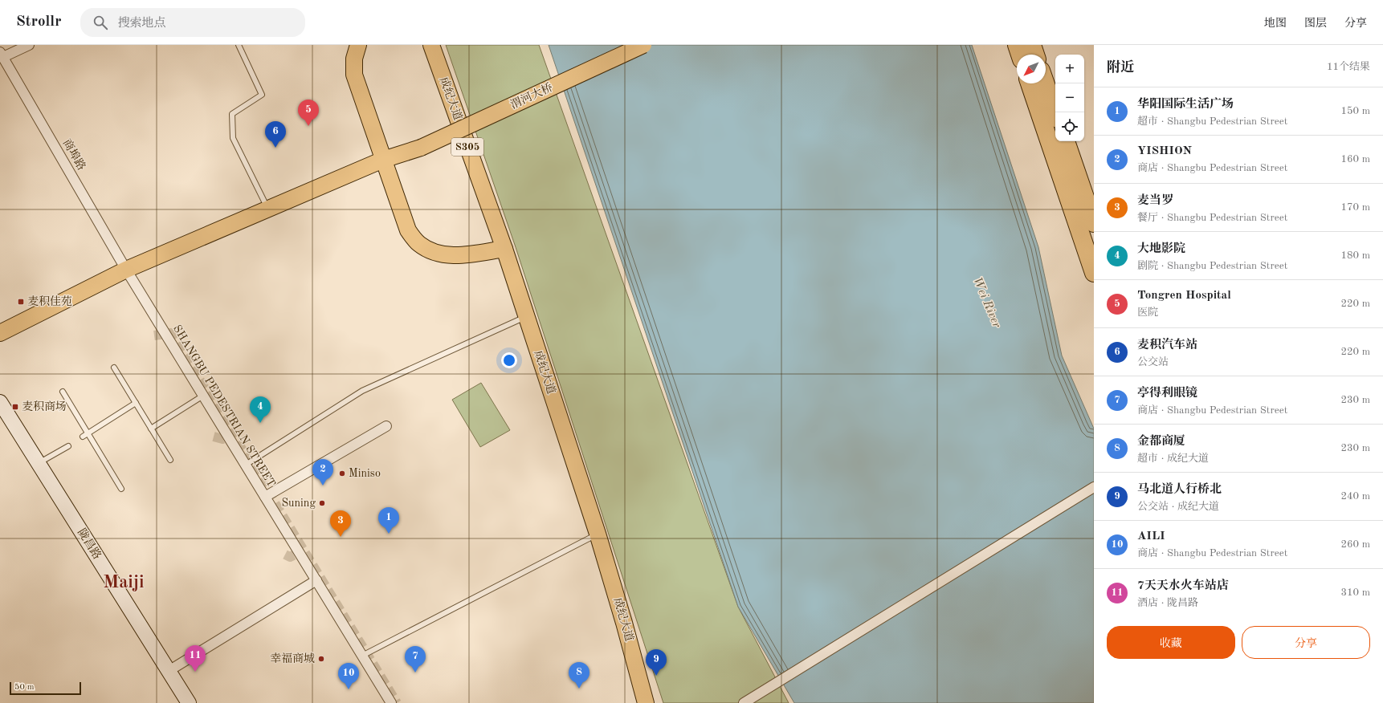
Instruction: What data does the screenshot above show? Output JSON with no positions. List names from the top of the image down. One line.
{"streets":{"main road":["渭河大桥","成纪大道","S305","陇昌路"],"street":["商埠路","SHANGBU PEDESTRIAN STREET"]},"crossings":[["商埠路","SHANGBU PEDESTRIAN STREET"]],"districts":["Maiji"],"water":["Wei River"],"places":{"transit":["麦积佳苑","麦积商场"],"other":["Miniso","Suning","幸福商城"]},"scale_bar":"50 m","north":"bottom left","page":{"header":"Strollr","search":"搜索地点","nav":["地图","图层","分享"],"heading":["附近","11个结果"],"map_buttons":["+","−"],"list":[{"mark":"1","name":"华阳国际生活广场","note":"超市 · Shangbu Pedestrian Street","value":"150 m"},{"mark":"2","name":"YISHION","note":"商店 · Shangbu Pedestrian Street","value":"160 m"},{"mark":"3","name":"麦当罗","note":"餐厅 · Shangbu Pedestrian Street","value":"170 m"},{"mark":"4","name":"大地影院","note":"剧院 · Shangbu Pedestrian Street","value":"180 m"},{"mark":"5","name":"Tongren Hospital","note":"医院","value":"220 m"},{"mark":"6","name":"麦积汽车站","note":"公交站","value":"220 m"},{"mark":"7","name":"亭得利眼镜","note":"商店 · Shangbu Pedestrian Street","value":"230 m"},{"mark":"8","name":"金都商厦","note":"超市 · 成纪大道","value":"230 m"},{"mark":"9","name":"马北道人行桥北","note":"公交站 · 成纪大道","value":"240 m"},{"mark":"10","name":"AILI","note":"商店 · Shangbu Pedestrian Street","value":"260 m"},{"mark":"11","name":"7天天水火车站店","note":"酒店 · 陇昌路","value":"310 m"}],"pins":["5","6","4","2","1","3","11","7","9","8","10"],"buttons":["收藏","分享"],"scale":"50 m"}}
